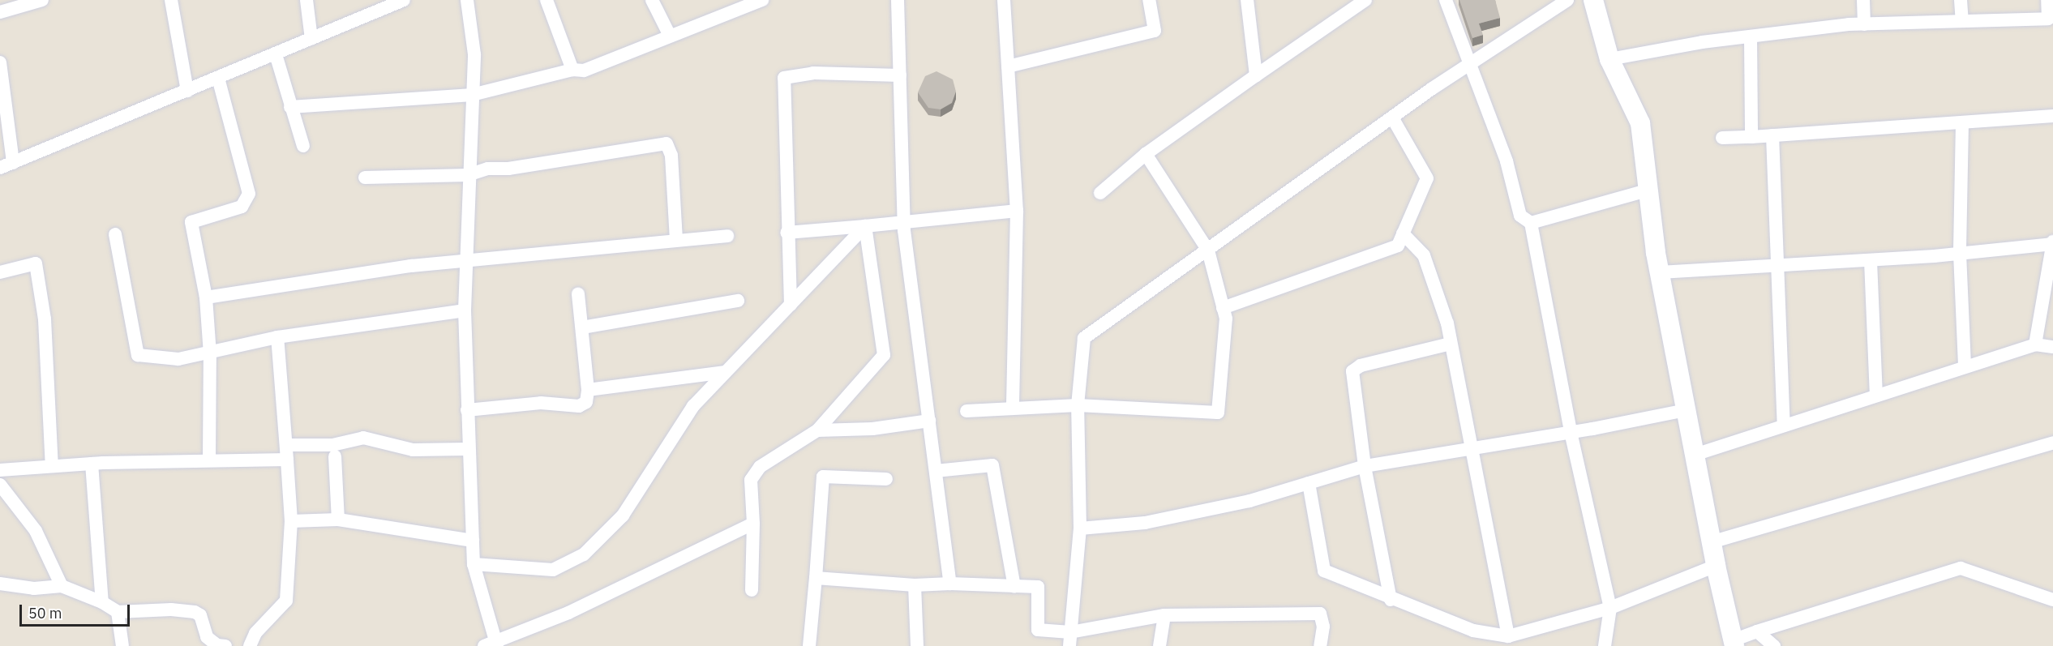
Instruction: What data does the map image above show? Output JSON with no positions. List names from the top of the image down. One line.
{"scale_bar":"50 m"}
